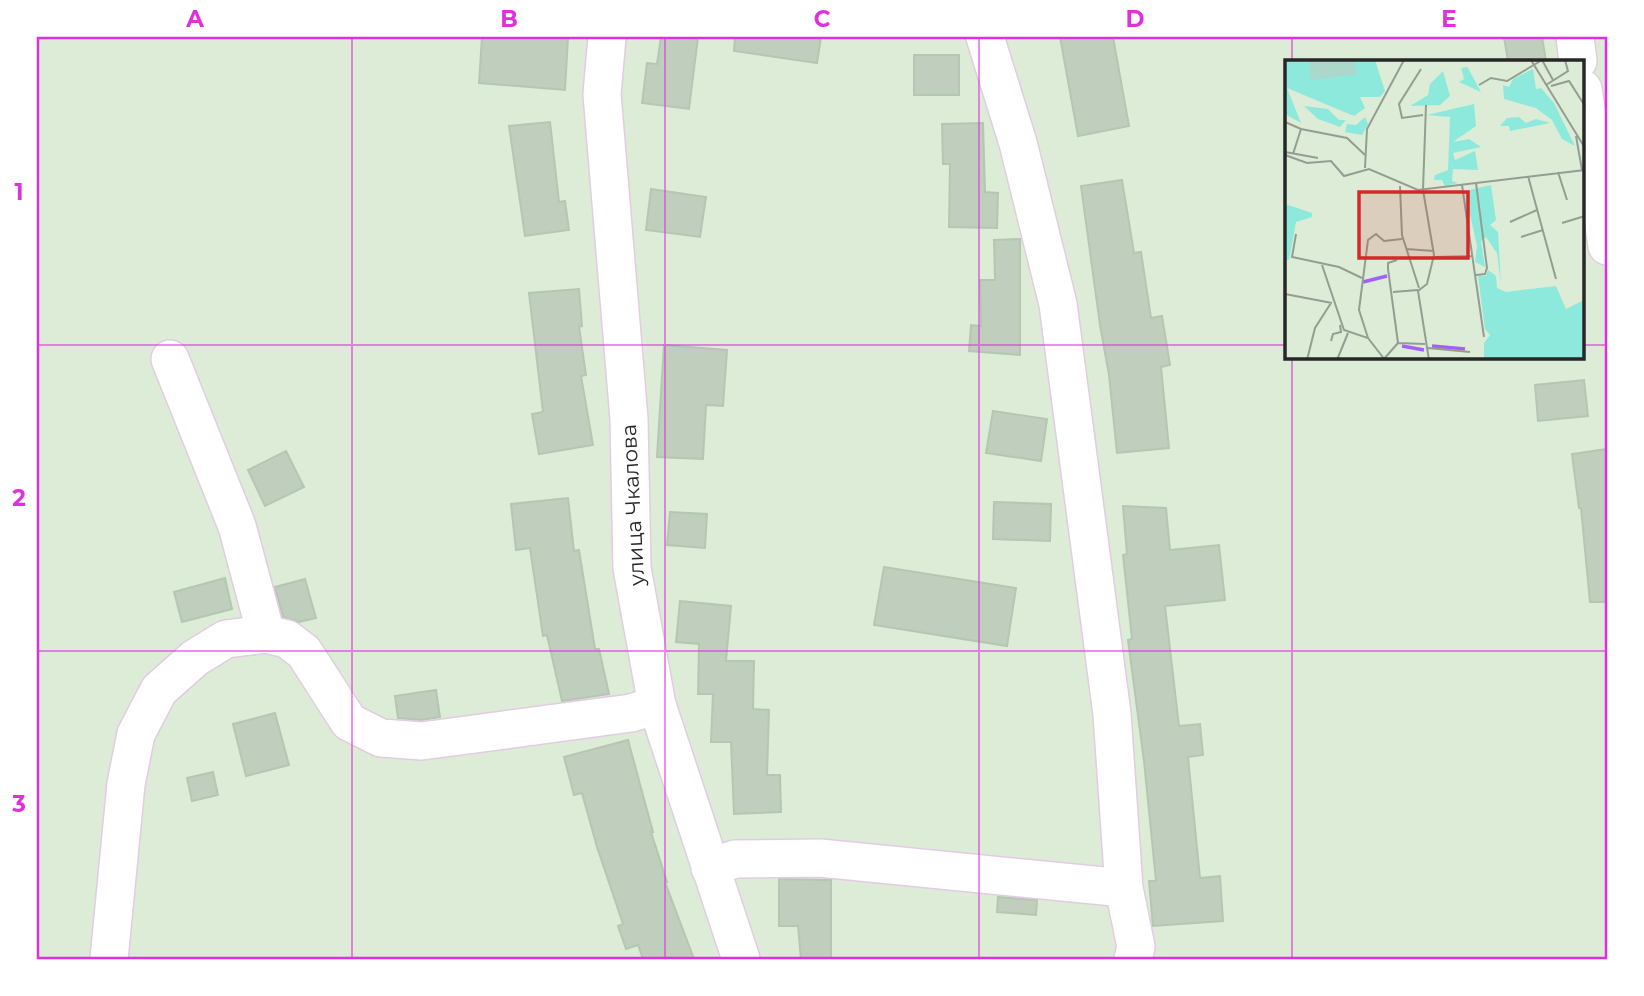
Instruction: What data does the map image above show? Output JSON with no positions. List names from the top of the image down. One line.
{"streets":{"street":["улица Чкалова"]},"grid":{"columns":["A","B","C","D","E"],"rows":["1","2","3"]}}
